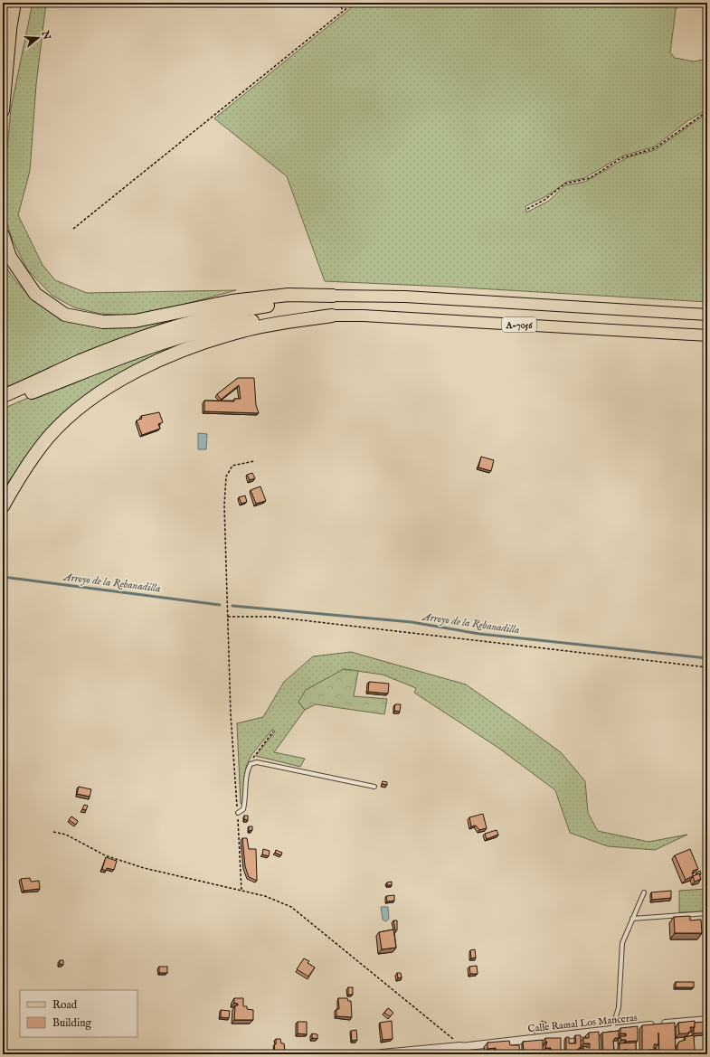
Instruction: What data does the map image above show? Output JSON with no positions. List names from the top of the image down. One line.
{"streets":{"main road":["A-7056"],"street":["Calle Ramal Los Manceras"]},"water":["Arroyo de la Rebanadilla"],"legend":["Road","Building"],"north":"right"}
